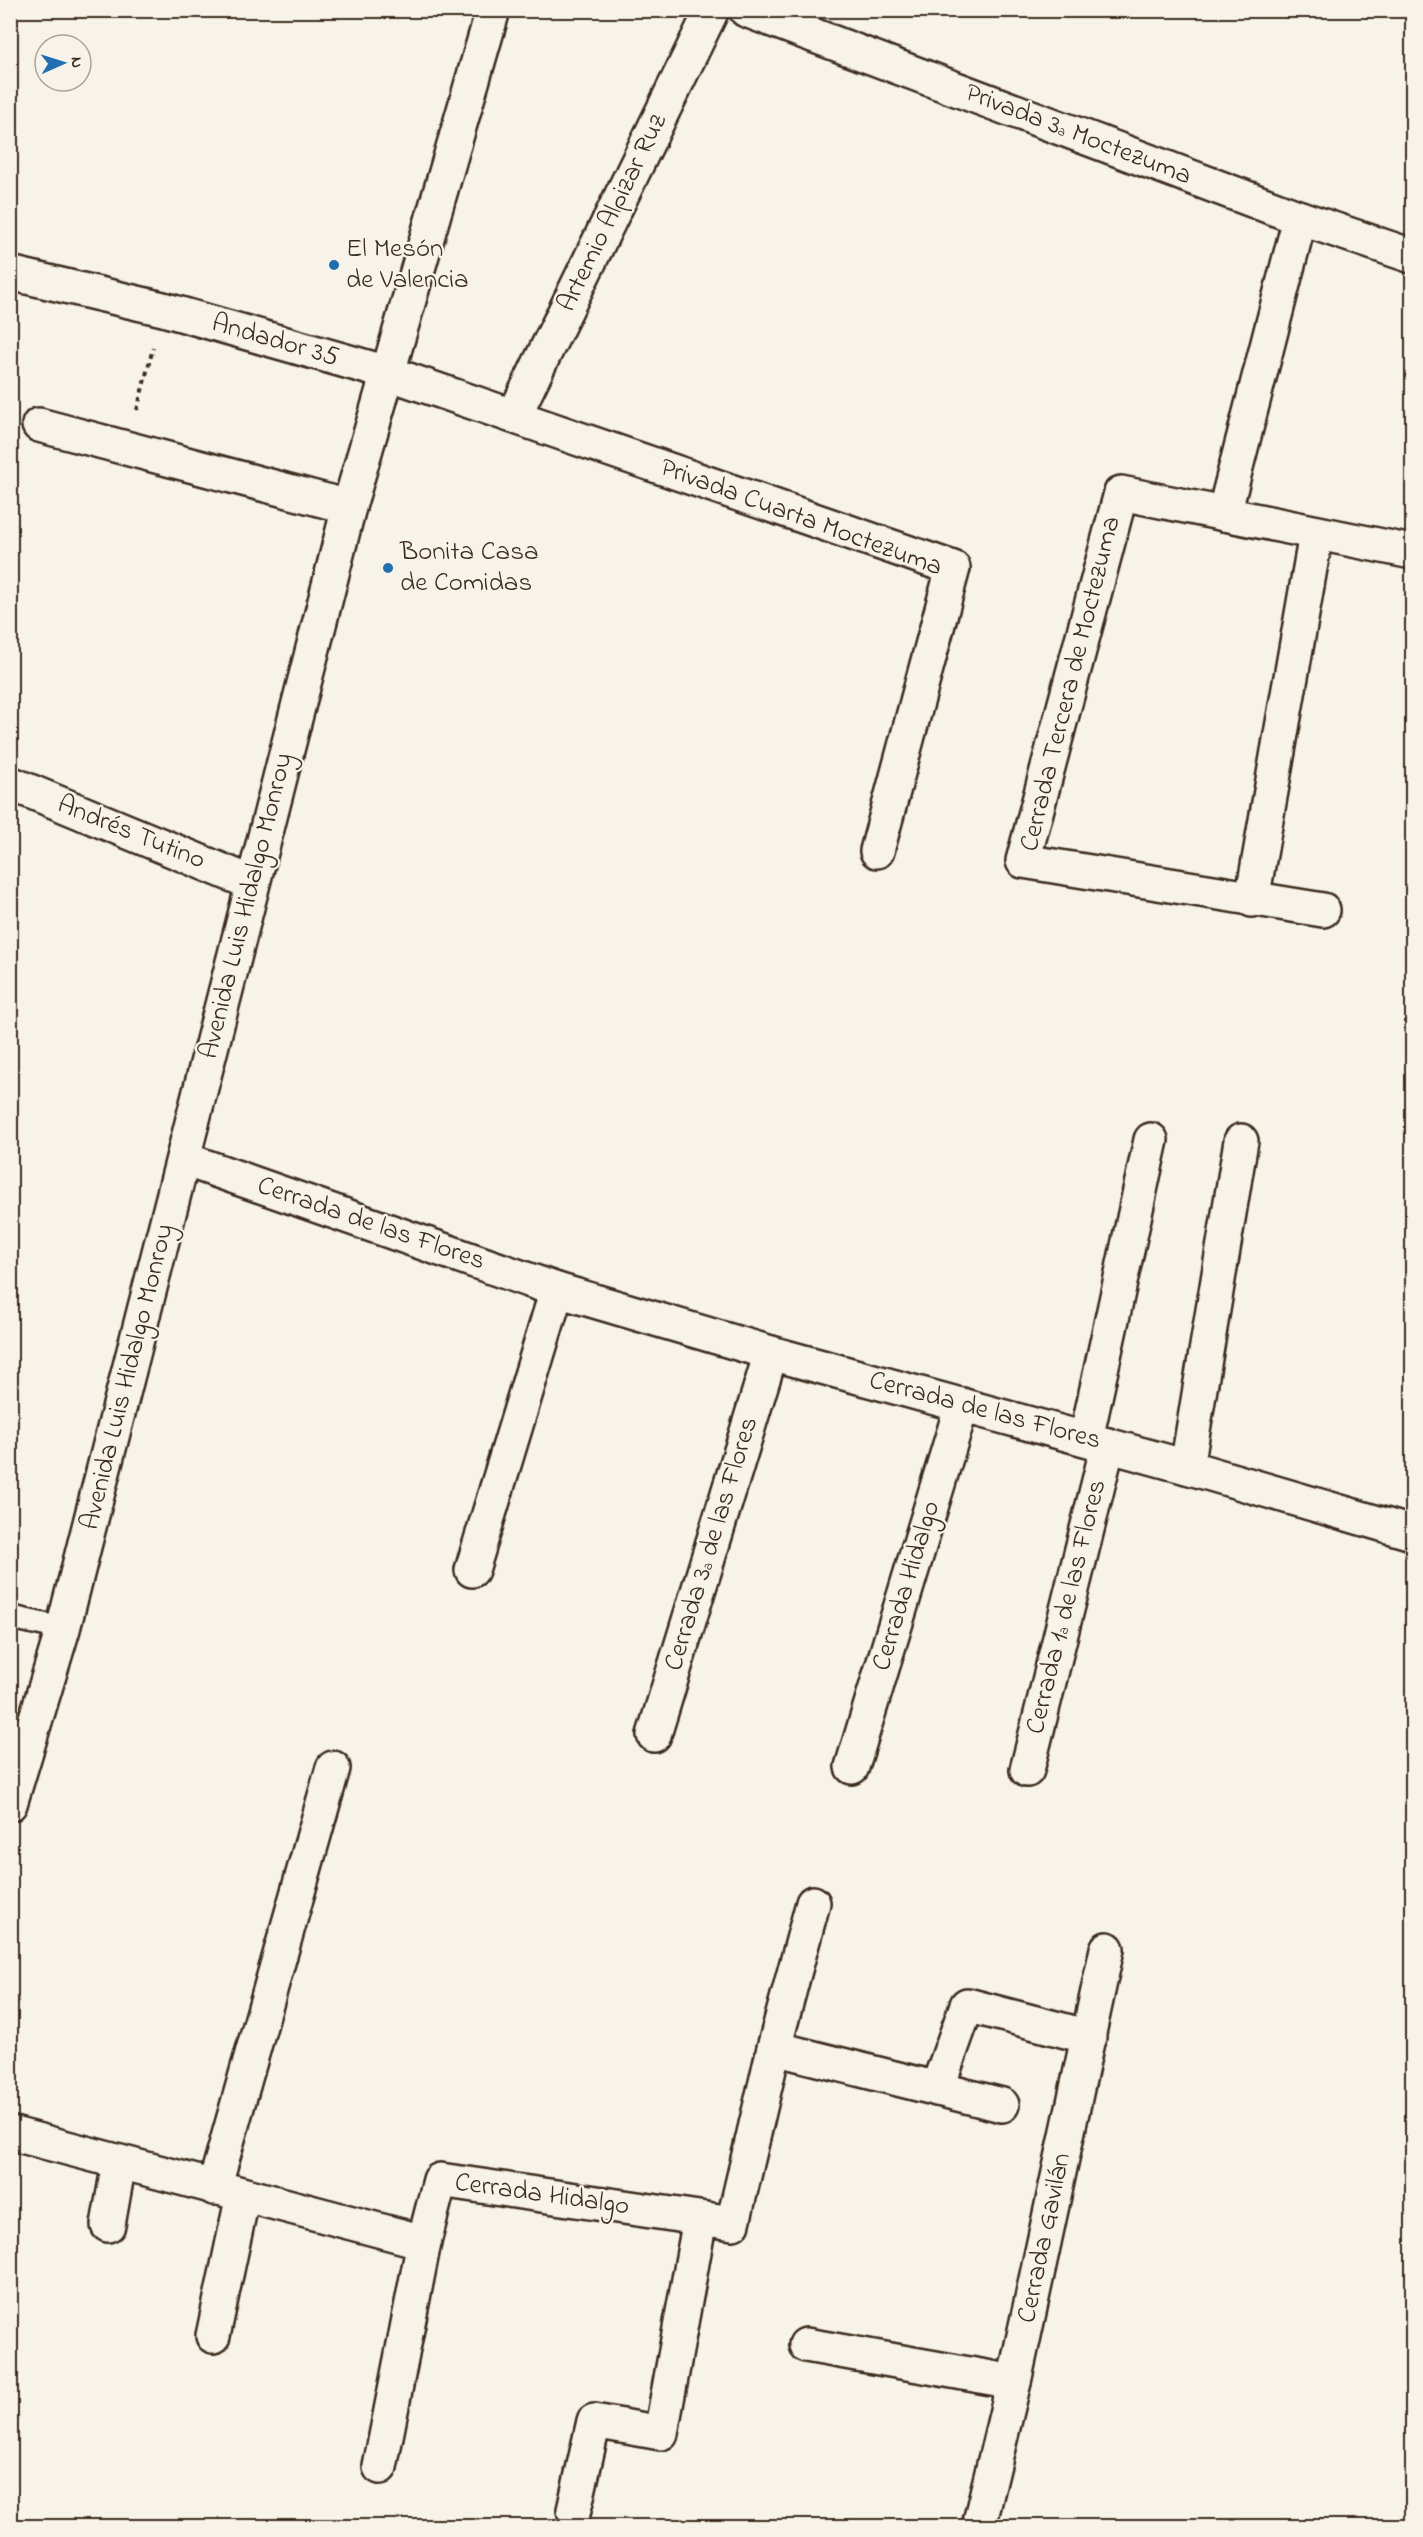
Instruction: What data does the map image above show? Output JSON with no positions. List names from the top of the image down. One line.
{"streets":{"street":["Privada 3ª Moctezuma","Artemio Alpizar Ruz","Andador 35","Privada Cuarta Moctezuma","Cerrada Tercera de Moctezuma","Andrés Tutino","Avenida Luis Hidalgo Monroy","Cerrada de las Flores","Cerrada 3ª de las Flores","Cerrada Hidalgo","Cerrada 1ª de las Flores","Cerrada Gavilán"]},"crossings":[["Artemio Alpizar Ruz","Andador 35"],["Artemio Alpizar Ruz","Privada Cuarta Moctezuma"],["Andador 35","Privada Cuarta Moctezuma"],["Andador 35","Avenida Luis Hidalgo Monroy"],["Andrés Tutino","Avenida Luis Hidalgo Monroy"],["Avenida Luis Hidalgo Monroy","Cerrada de las Flores"],["Cerrada de las Flores","Cerrada 3ª de las Flores"],["Cerrada de las Flores","Cerrada Hidalgo"],["Cerrada de las Flores","Cerrada 1ª de las Flores"]],"places":["El Mesón de Valencia","Bonita Casa de Comidas"],"north":"right"}
